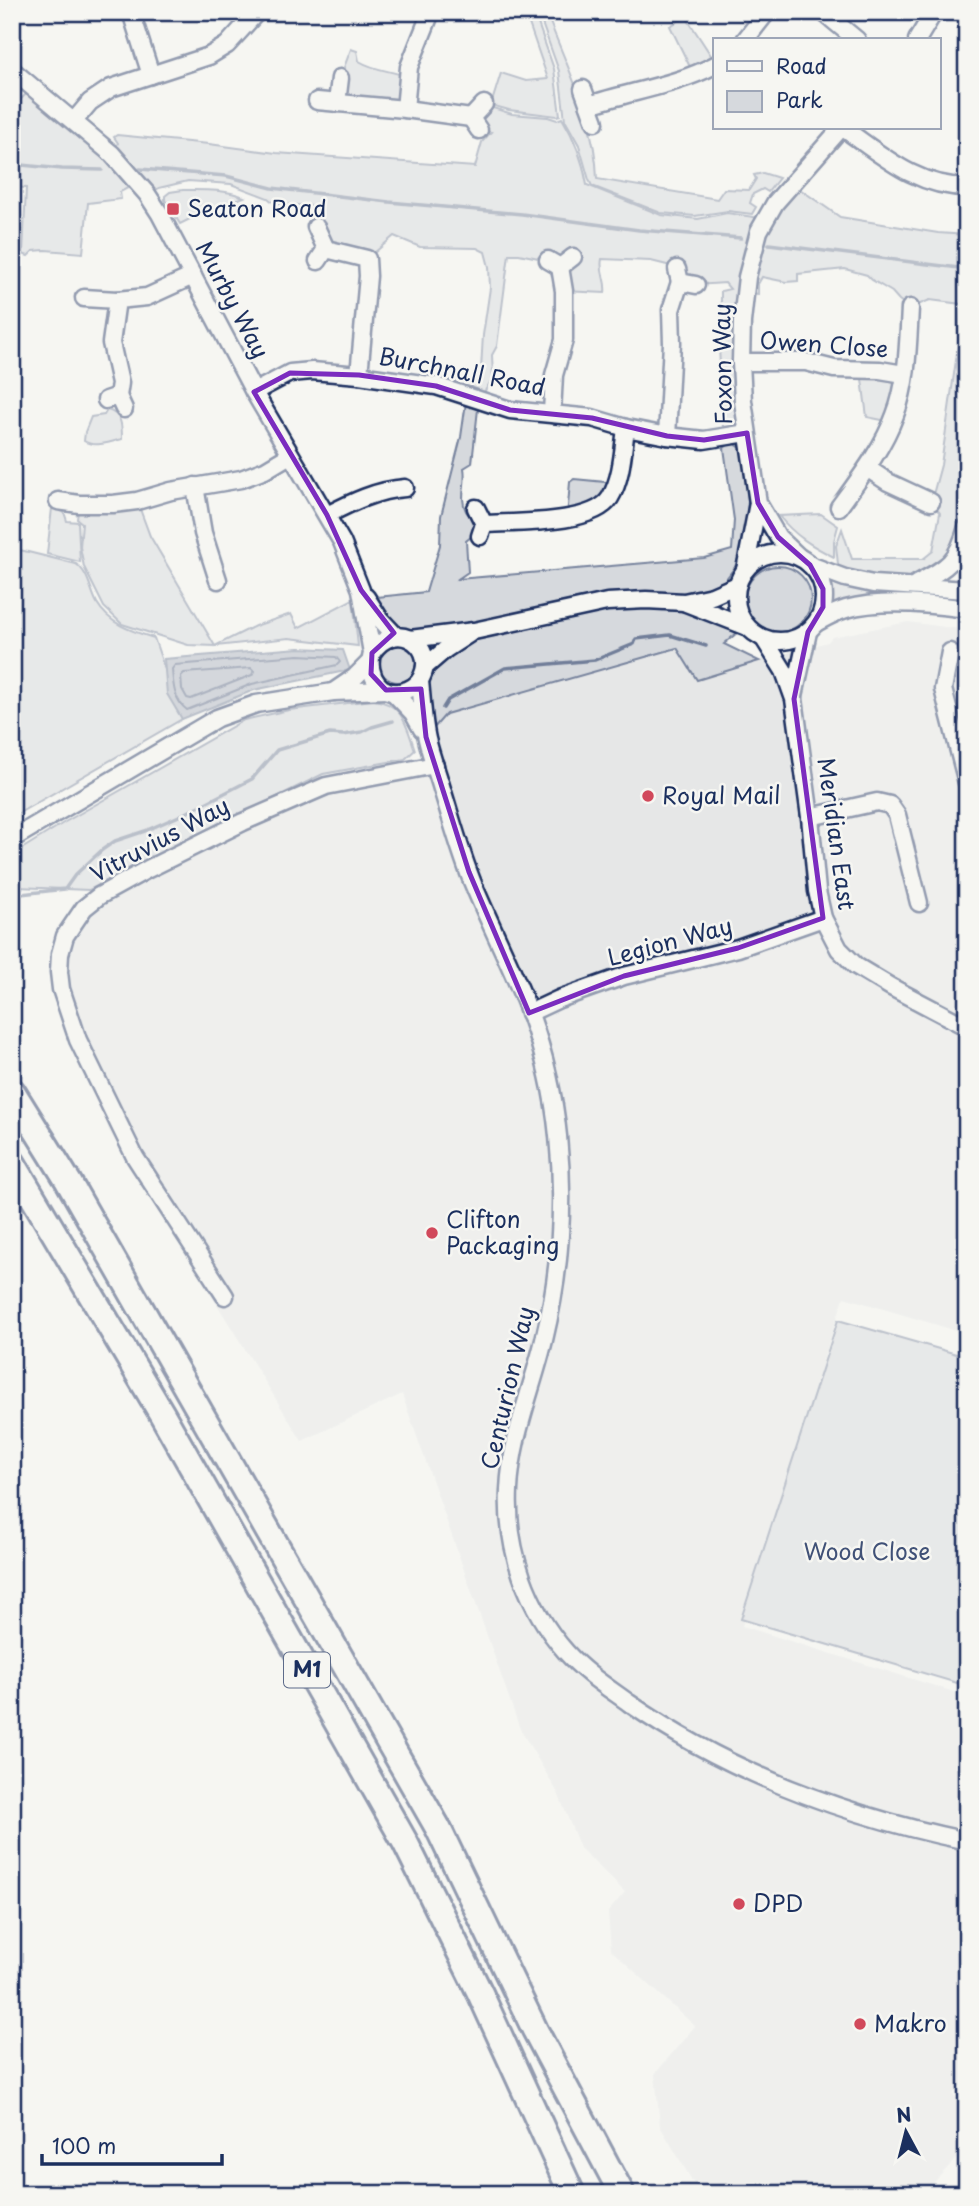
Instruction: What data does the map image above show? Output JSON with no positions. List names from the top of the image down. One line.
{"streets":{"highway":["M1"],"street":["Murby Way","Owen Close","Foxon Way","Burchnall Road","Meridian East","Vitruvius Way","Legion Way","Centurion Way"]},"crossings":[["Murby Way","Burchnall Road"],["Murby Way","Centurion Way"],["Owen Close","Foxon Way"],["Foxon Way","Burchnall Road"],["Foxon Way","Meridian East"],["Meridian East","Legion Way"],["Vitruvius Way","Centurion Way"],["Legion Way","Centurion Way"]],"parks":["Wood Close"],"places":{"transit":["Seaton Road"],"other":["Royal Mail","Clifton Packaging","DPD","Makro"]},"legend":["Road","Park"],"scale_bar":"100 m","north":"top"}
